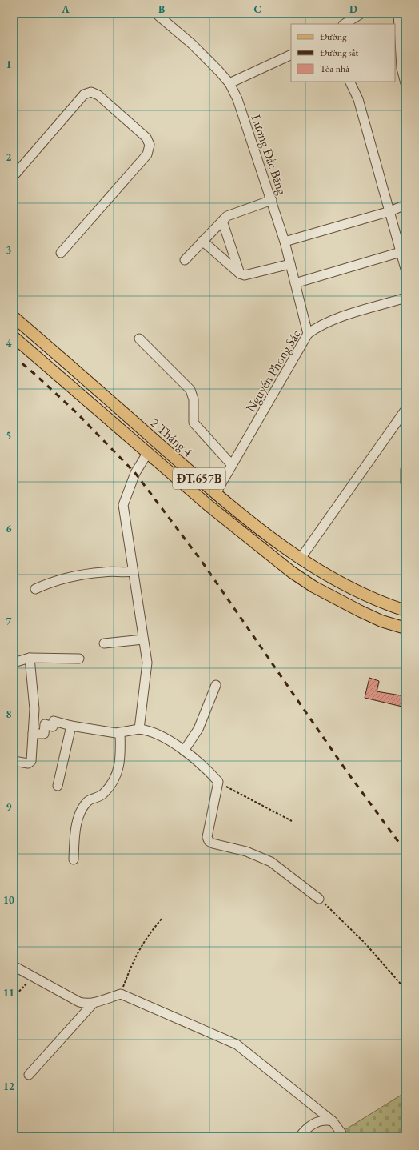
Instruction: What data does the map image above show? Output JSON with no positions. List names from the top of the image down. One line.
{"streets":{"main road":["2 Tháng 4","ĐT.657B"],"street":["Lương Đắc Bằng","Nguyễn Phong Sác"]},"crossings":[["Lương Đắc Bằng","Nguyễn Phong Sác"],["Nguyễn Phong Sác","2 Tháng 4"]],"legend":["Đường","Đường sắt","Tòa nhà"],"grid":{"columns":["A","B","C","D"],"rows":["1","2","3","4","5","6","7","8","9","10","11","12"]}}
